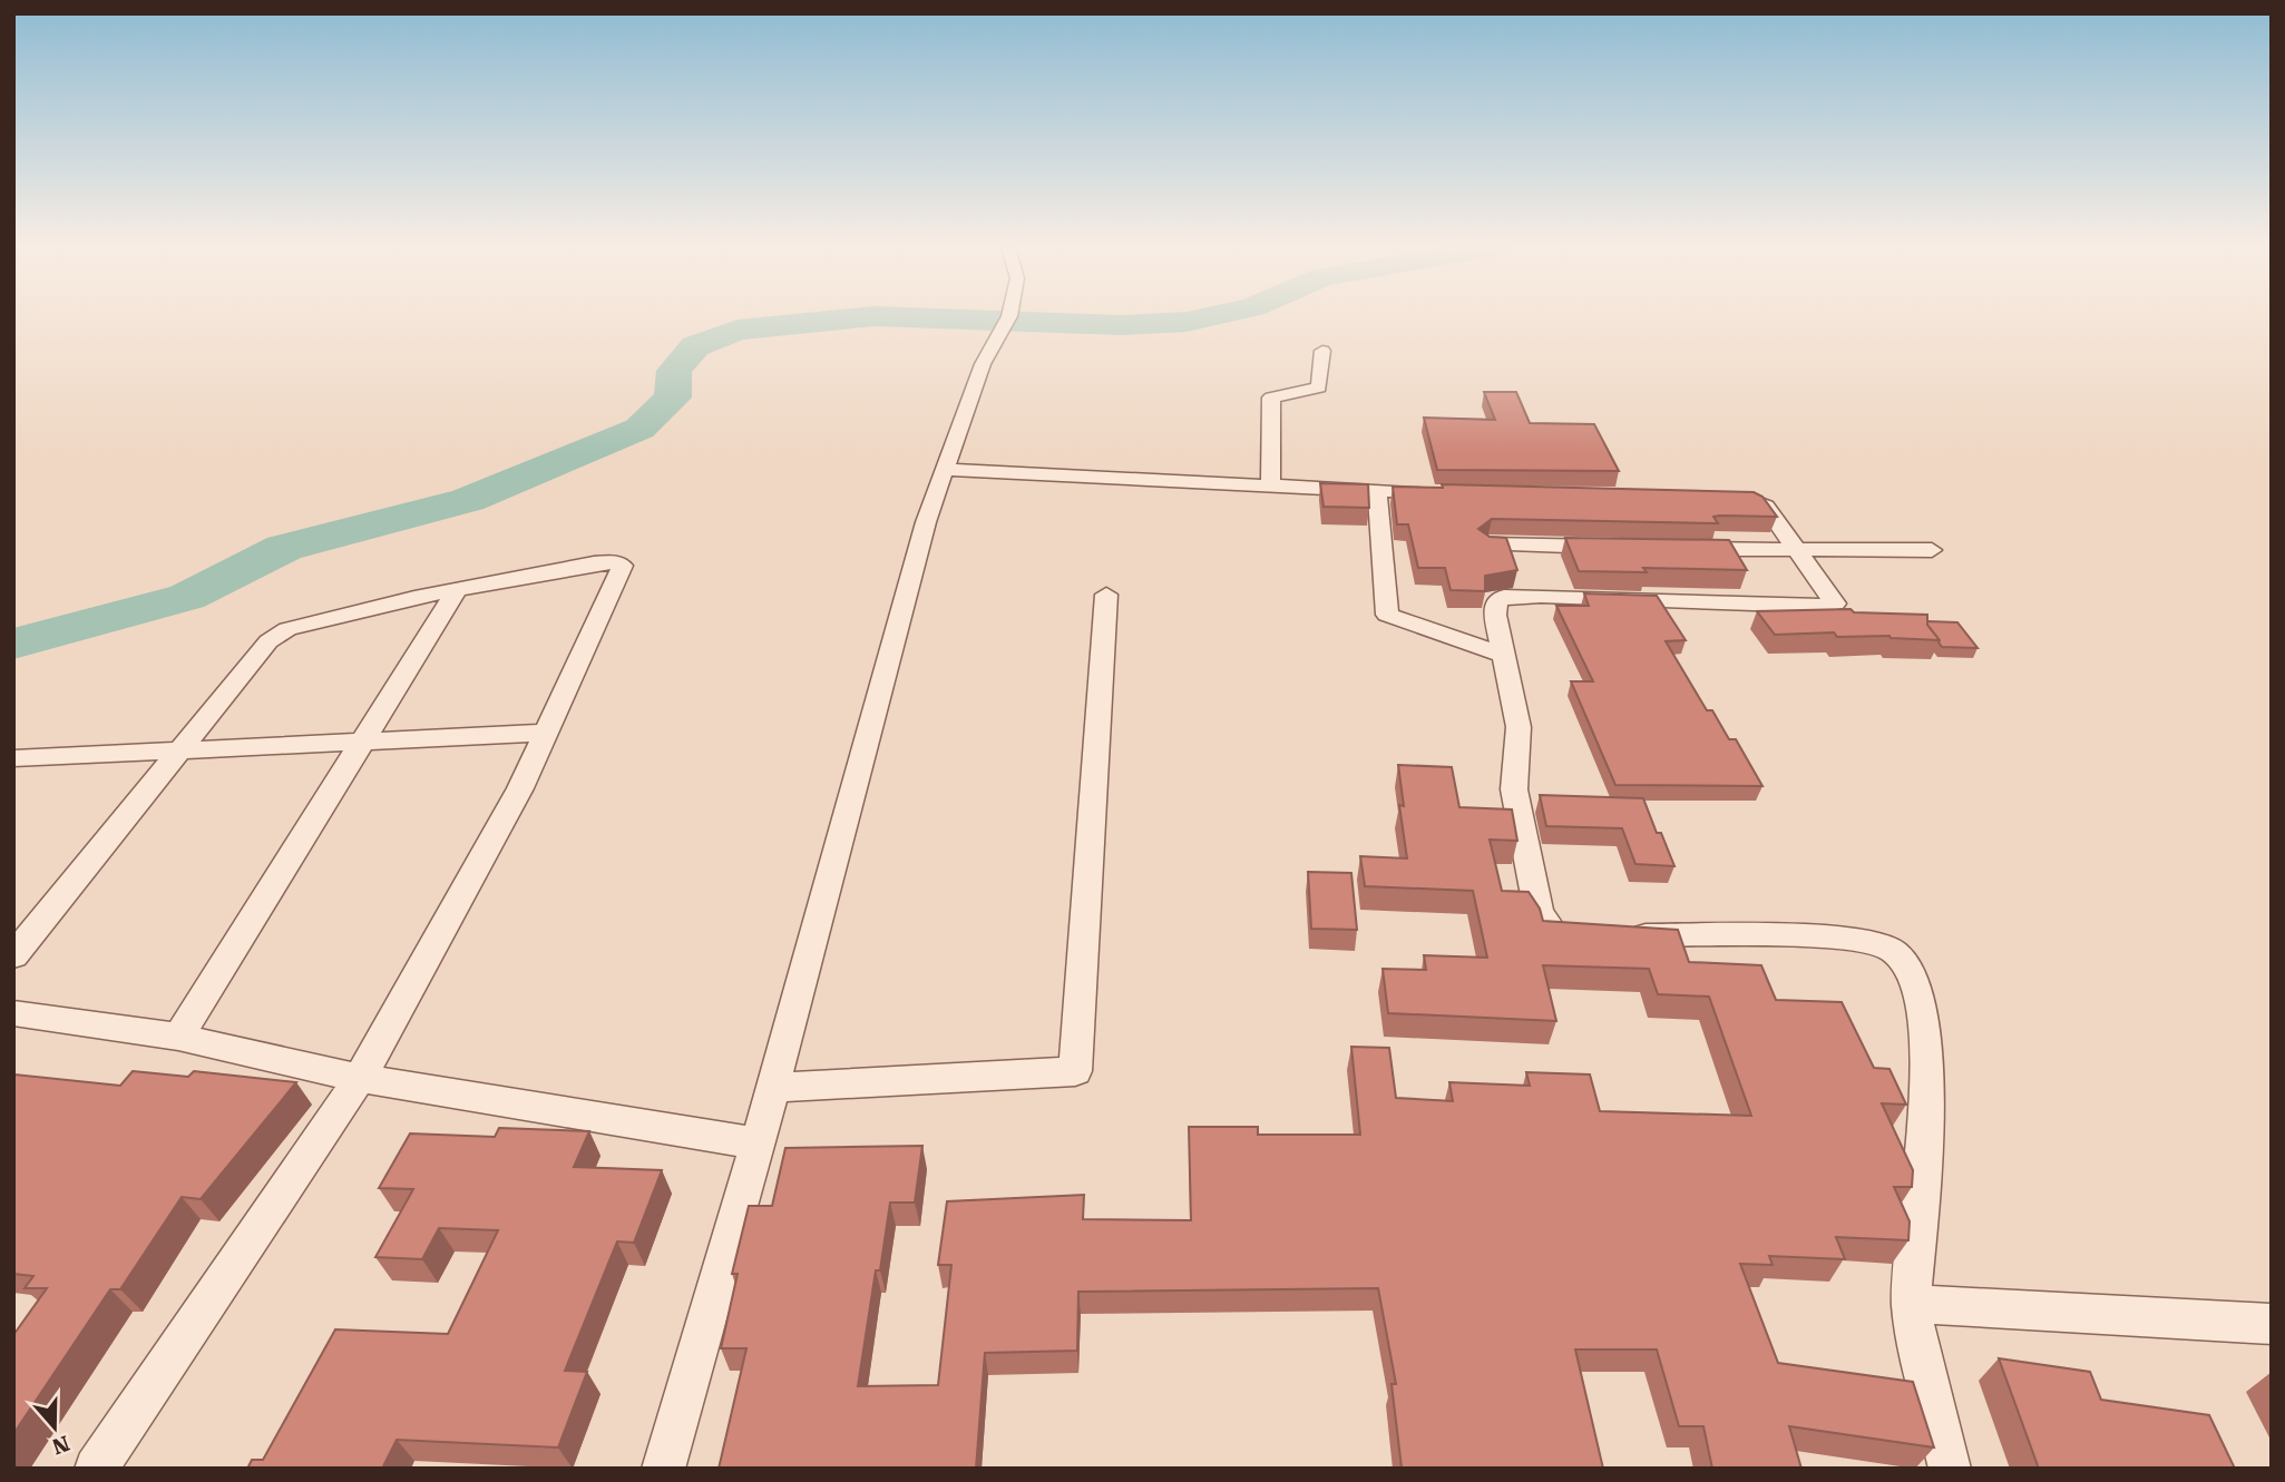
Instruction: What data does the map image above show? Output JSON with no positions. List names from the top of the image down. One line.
{"north":"bottom"}
